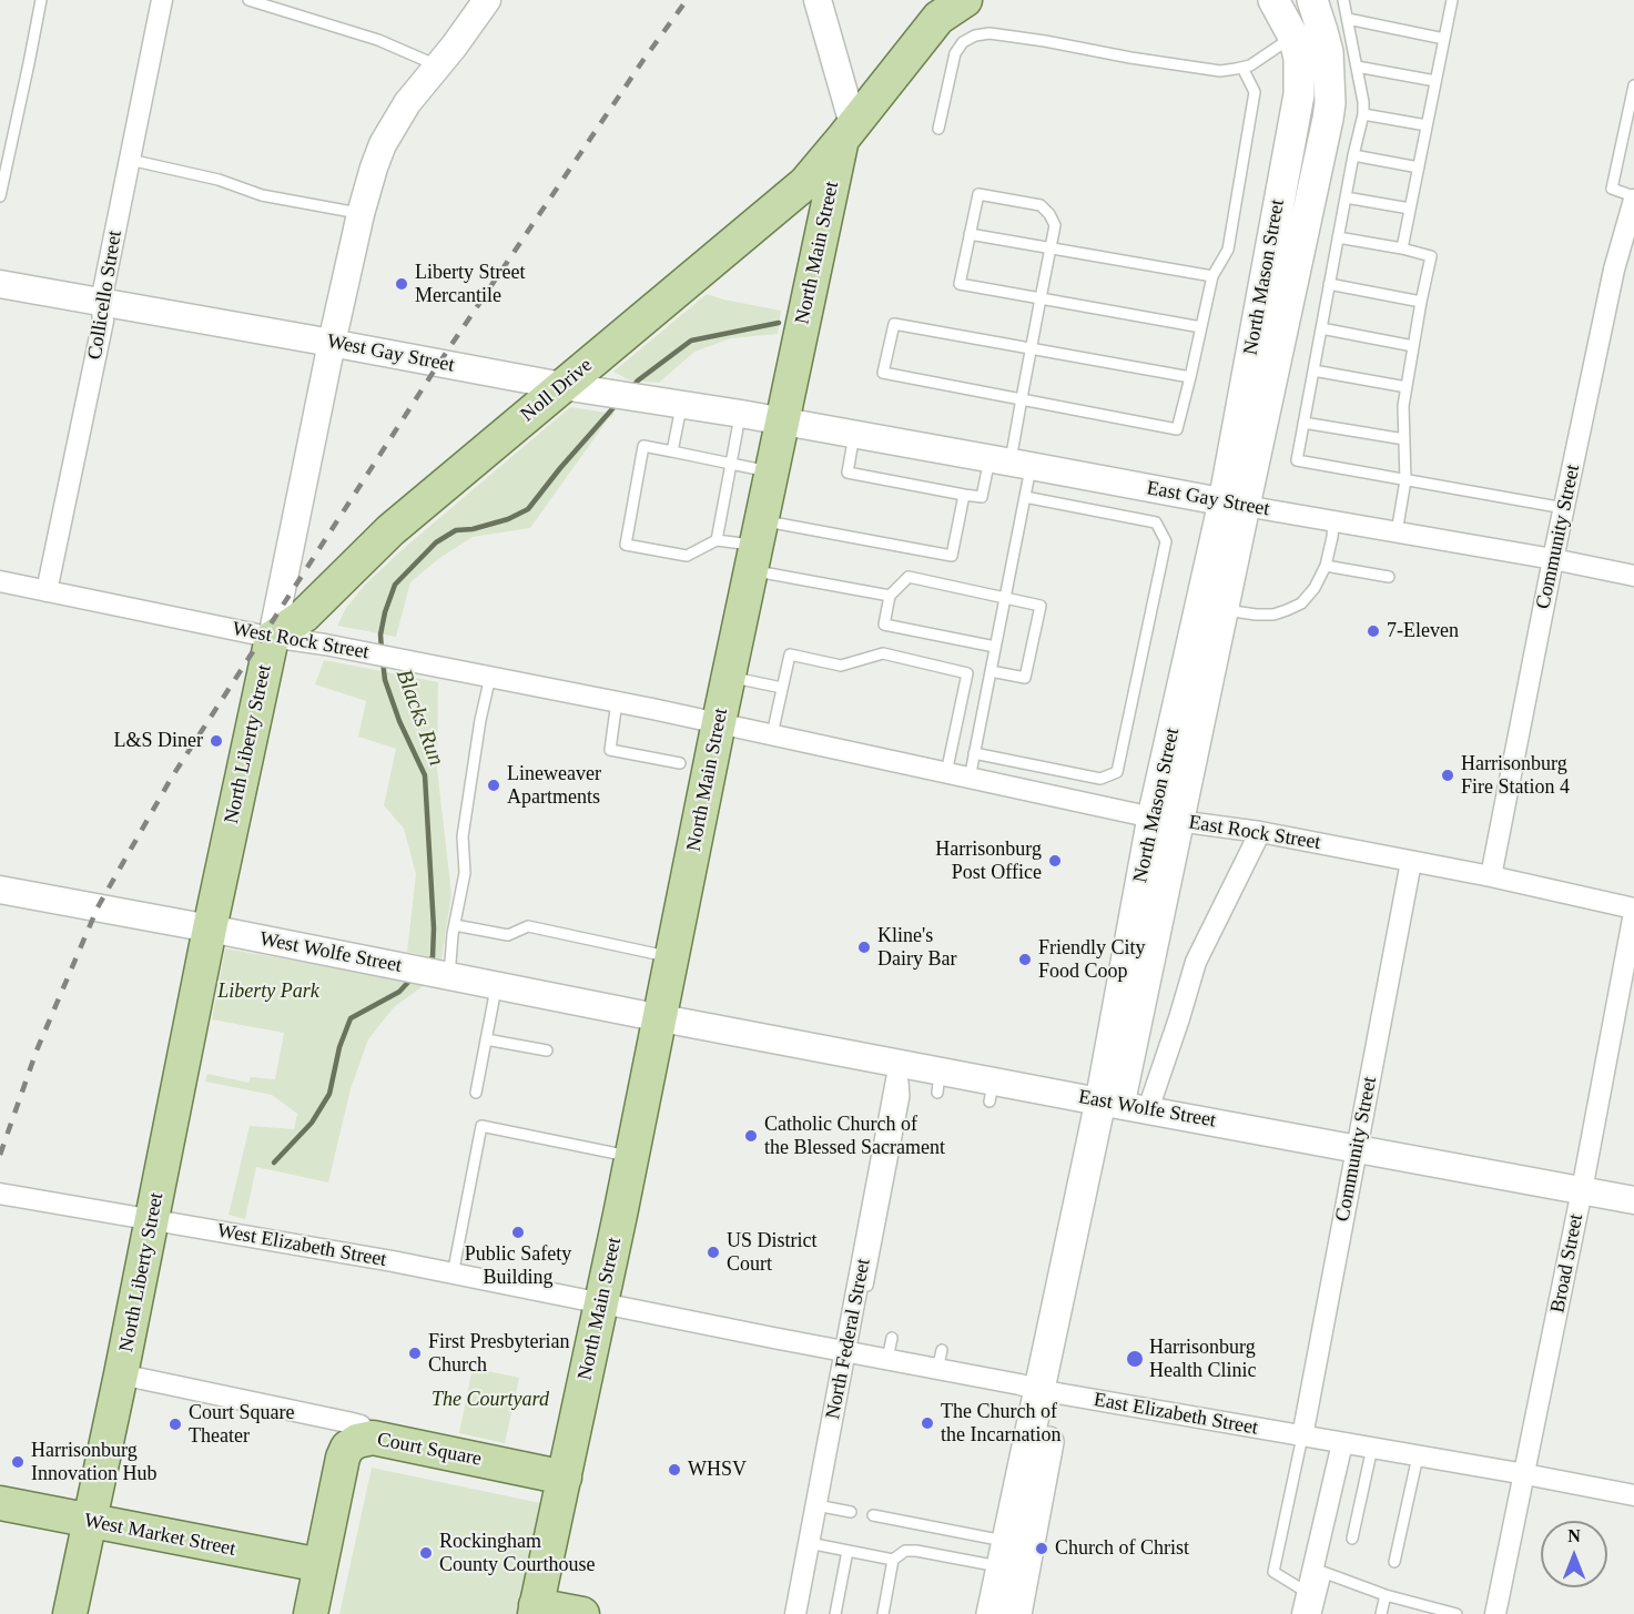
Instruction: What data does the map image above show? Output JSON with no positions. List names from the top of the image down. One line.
{"streets":{"main road":["North Main Street","North Mason Street","Noll Drive","North Liberty Street","Court Square","West Market Street"],"street":["Collicello Street","West Gay Street","East Gay Street","Community Street","West Rock Street","East Rock Street","West Wolfe Street","East Wolfe Street","West Elizabeth Street","Broad Street","North Federal Street","East Elizabeth Street"]},"crossings":[["North Main Street","West Gay Street"],["North Main Street","Noll Drive"],["North Main Street","East Gay Street"],["North Main Street","West Rock Street"],["North Main Street","East Rock Street"],["North Main Street","West Wolfe Street"],["North Main Street","East Wolfe Street"],["North Main Street","West Elizabeth Street"],["North Main Street","East Elizabeth Street"],["North Main Street","Court Square"],["North Mason Street","East Gay Street"],["North Mason Street","East Rock Street"],["North Mason Street","East Wolfe Street"],["North Mason Street","East Elizabeth Street"],["Collicello Street","West Gay Street"],["Collicello Street","West Rock Street"],["West Gay Street","Noll Drive"],["West Gay Street","East Gay Street"],["West Gay Street","North Liberty Street"],["Noll Drive","West Rock Street"],["Noll Drive","North Liberty Street"],["East Gay Street","Community Street"],["Community Street","East Rock Street"],["Community Street","East Wolfe Street"],["Community Street","East Elizabeth Street"],["West Rock Street","North Liberty Street"],["West Rock Street","East Rock Street"],["North Liberty Street","West Wolfe Street"],["North Liberty Street","West Elizabeth Street"],["North Liberty Street","West Market Street"],["East Rock Street","Broad Street"],["West Wolfe Street","East Wolfe Street"],["East Wolfe Street","Broad Street"],["East Wolfe Street","North Federal Street"],["West Elizabeth Street","East Elizabeth Street"],["Broad Street","East Elizabeth Street"],["North Federal Street","East Elizabeth Street"],["Court Square","West Market Street"]],"water":["Blacks Run"],"parks":["Liberty Park","The Courtyard"],"places":["Liberty Street Mercantile","7-Eleven","L&S Diner","Harrisonburg Fire Station 4","Lineweaver Apartments","Harrisonburg Post Office","Kline's Dairy Bar","Friendly City Food Coop","Catholic Church of the Blessed Sacrament","Public Safety Building","US District Court","First Presbyterian Church","Harrisonburg Health Clinic","The Church of the Incarnation","Court Square Theater","Harrisonburg Innovation Hub","WHSV","Church of Christ","Rockingham County Courthouse"],"north":"top"}
